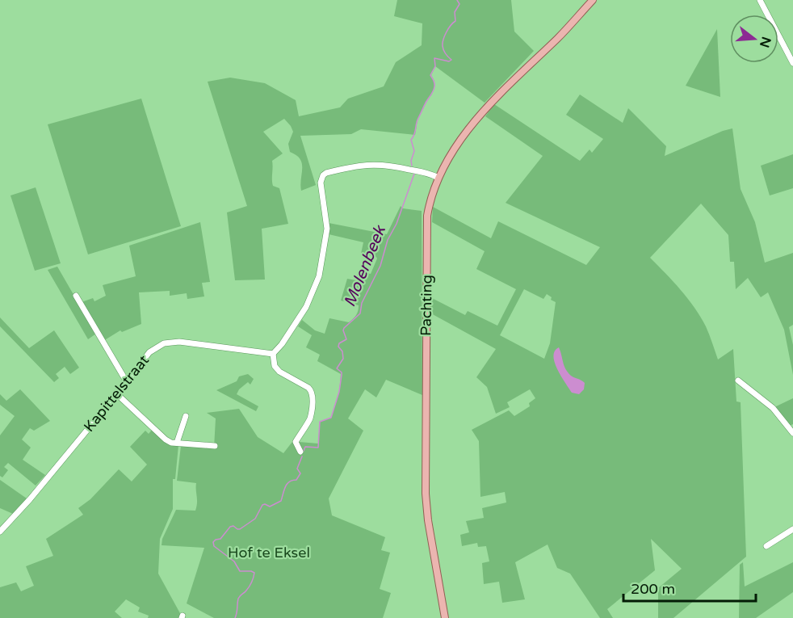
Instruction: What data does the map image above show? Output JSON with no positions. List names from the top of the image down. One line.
{"streets":{"main road":["Pachting"],"street":["Kapittelstraat"]},"water":["Molenbeek"],"parks":["Hof te Eksel"],"scale_bar":"200 m","north":"right"}
